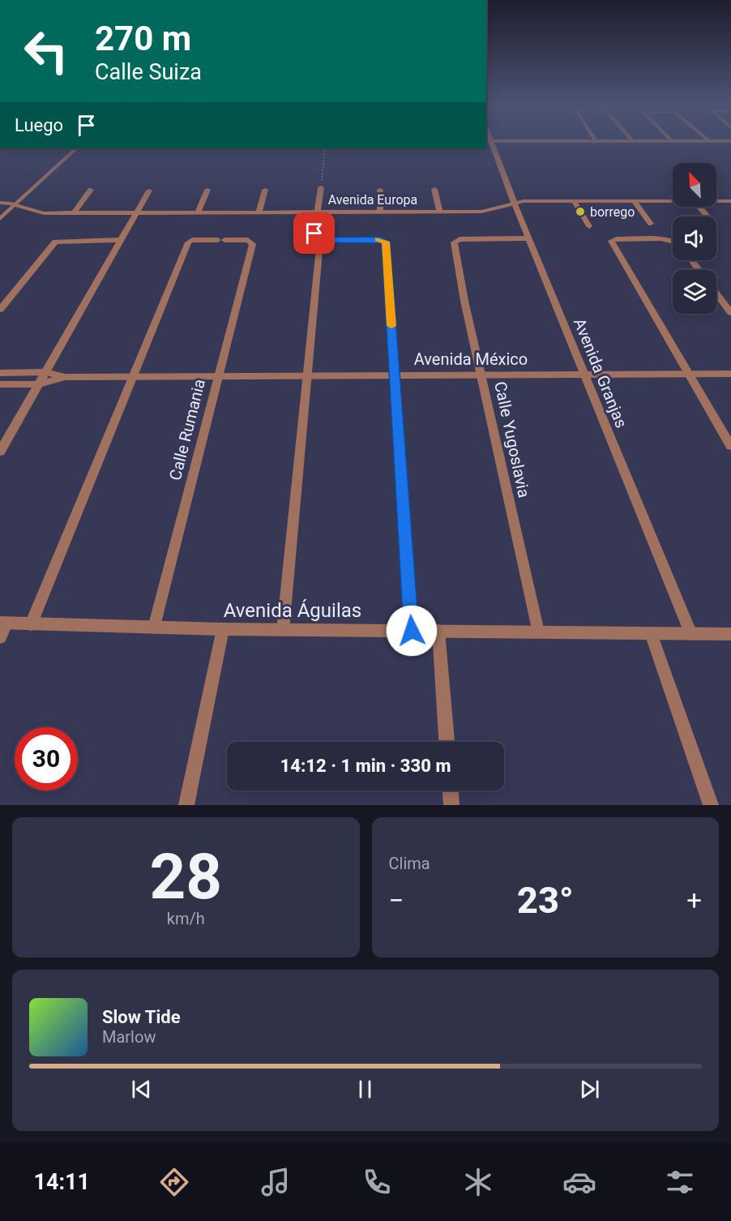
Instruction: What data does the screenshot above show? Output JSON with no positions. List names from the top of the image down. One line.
{"streets":{"street":["Avenida Europa","Avenida México","Avenida Granjas","Calle Rumania","Calle Yugoslavia","Avenida Águilas"]},"crossings":[["Avenida Europa","Avenida Granjas"],["Avenida México","Avenida Granjas"],["Avenida México","Calle Rumania"],["Avenida México","Calle Yugoslavia"],["Avenida Granjas","Calle Yugoslavia"],["Avenida Granjas","Avenida Águilas"],["Calle Rumania","Avenida Águilas"],["Calle Yugoslavia","Avenida Águilas"]],"places":["borrego"],"north":"top left","page":{"turn":["270 m","Calle Suiza"],"then":"Luego","limit":"30","trip":"14:12 · 1 min · 330 m","tile":[["28","km/h"],"Clima"],"heat":["−","23°","+"],"song":["Slow Tide","Marlow"],"tabs":"14:11"}}
